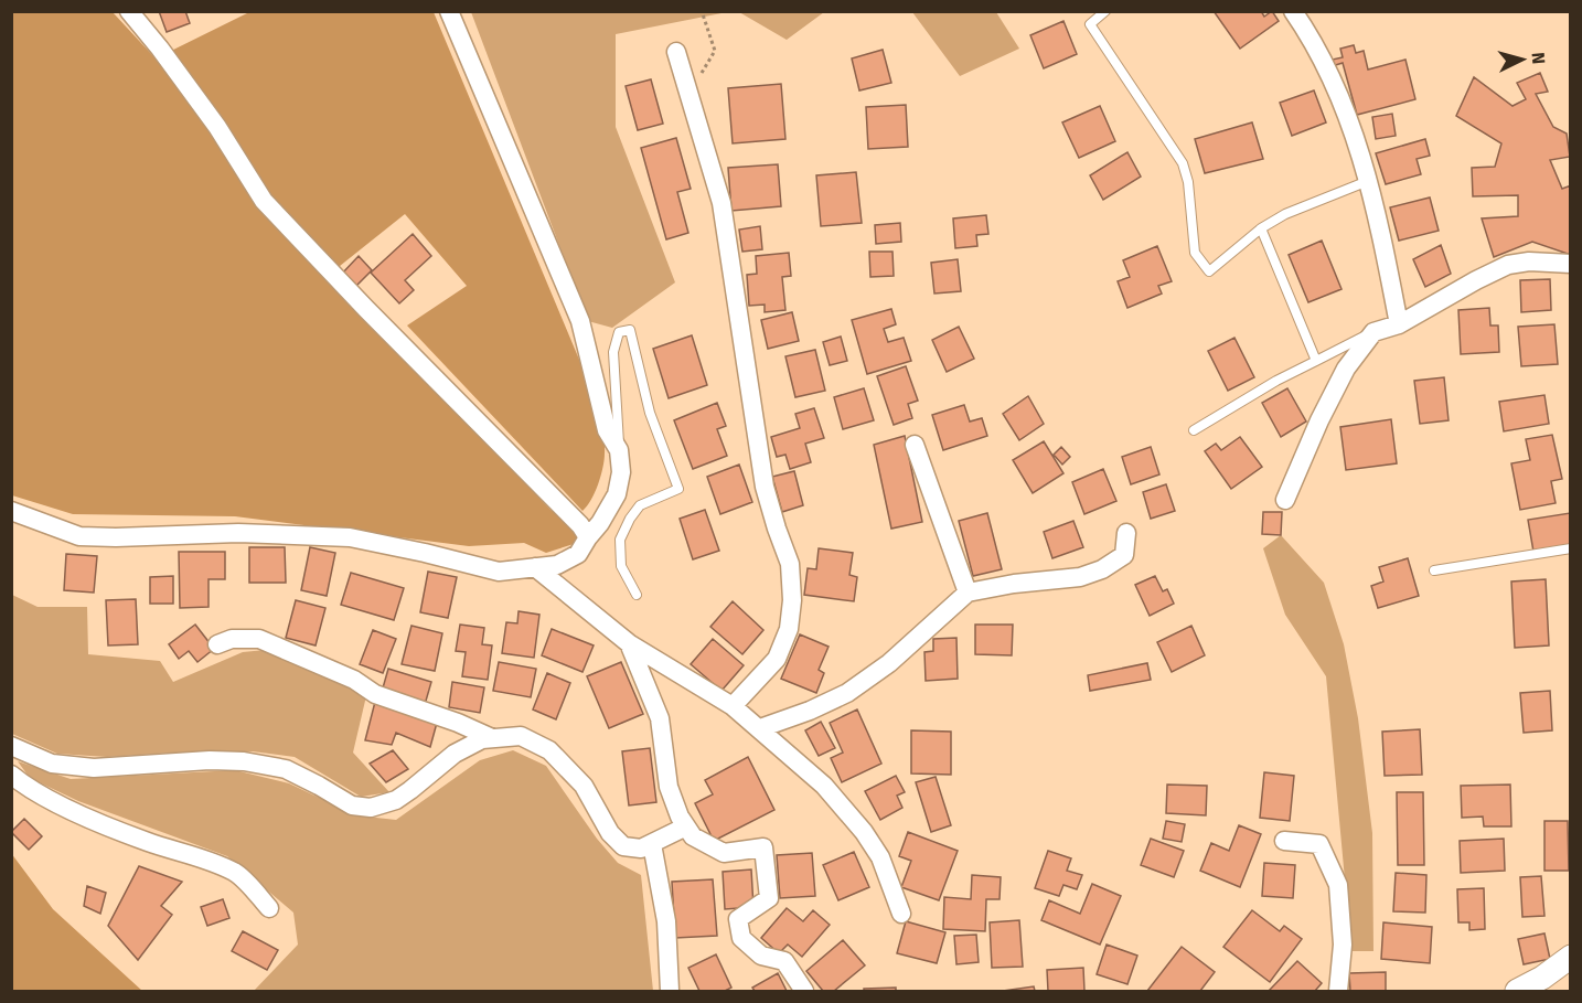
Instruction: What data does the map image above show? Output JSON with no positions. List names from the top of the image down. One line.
{"north":"right"}
